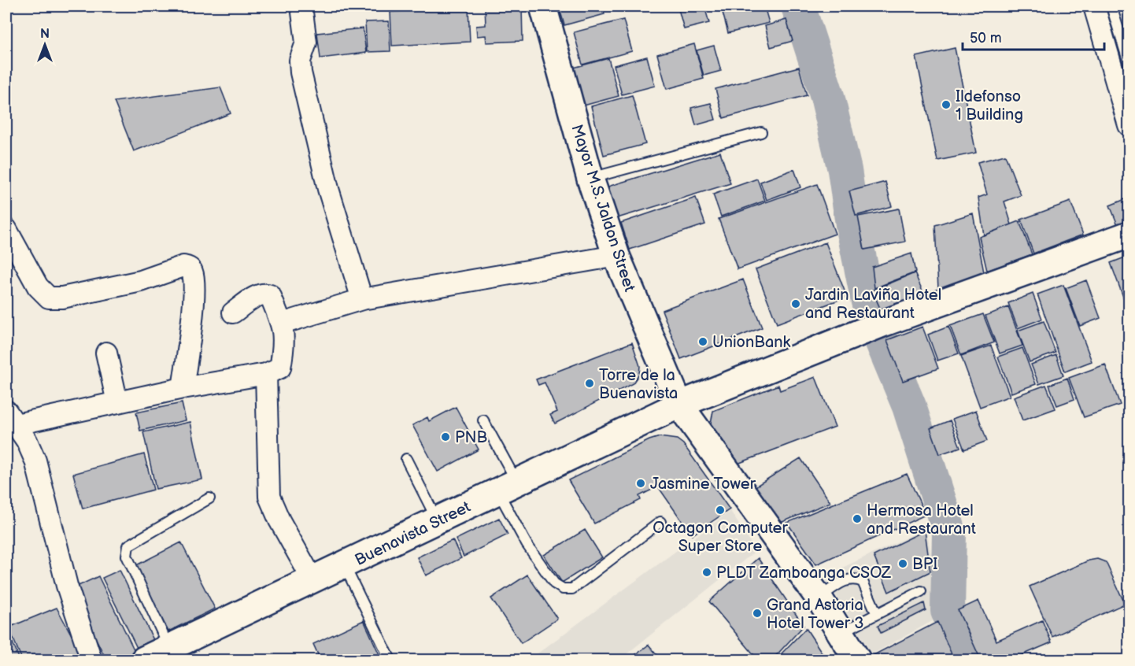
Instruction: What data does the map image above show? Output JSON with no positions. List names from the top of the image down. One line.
{"streets":{"main road":["Mayor M.S. Jaldon Street","Buenavista Street"]},"crossings":[["Mayor M.S. Jaldon Street","Buenavista Street"]],"places":["Ildefonso 1 Building","Jardin Laviña Hotel and Restaurant","UnionBank","Torre de la Buenavista","PNB","Jasmine Tower","Octagon Computer Super Store","Hermosa Hotel and Restaurant","BPI","PLDT Zamboanga CSOZ","Grand Astoria Hotel Tower 3"],"scale_bar":"50 m","north":"top"}
